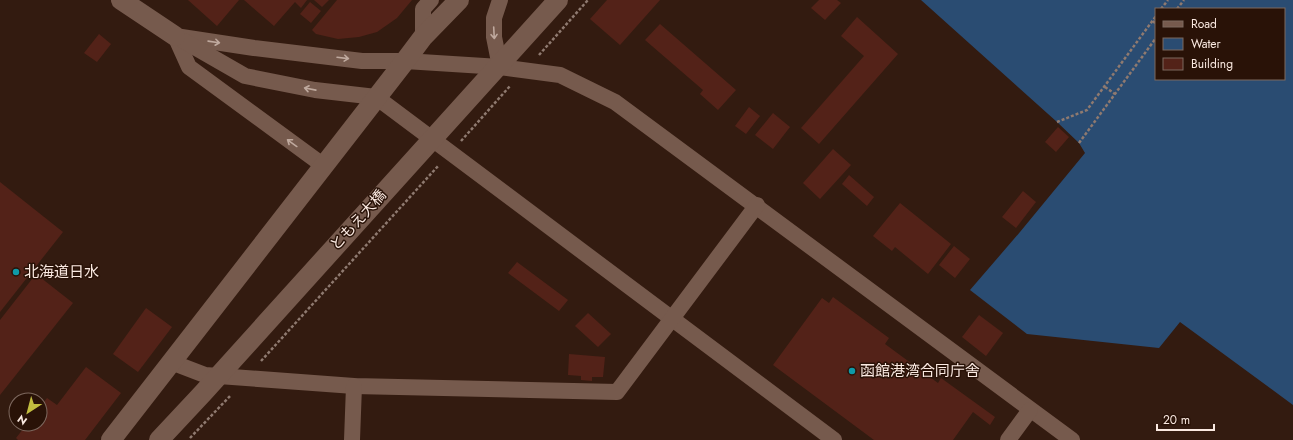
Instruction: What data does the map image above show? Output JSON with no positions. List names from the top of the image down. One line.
{"streets":{"street":["ともえ大橋"]},"places":["北海道日水","函館港湾合同庁舎"],"legend":["Road","Water","Building"],"scale_bar":"20 m","north":"bottom left"}
